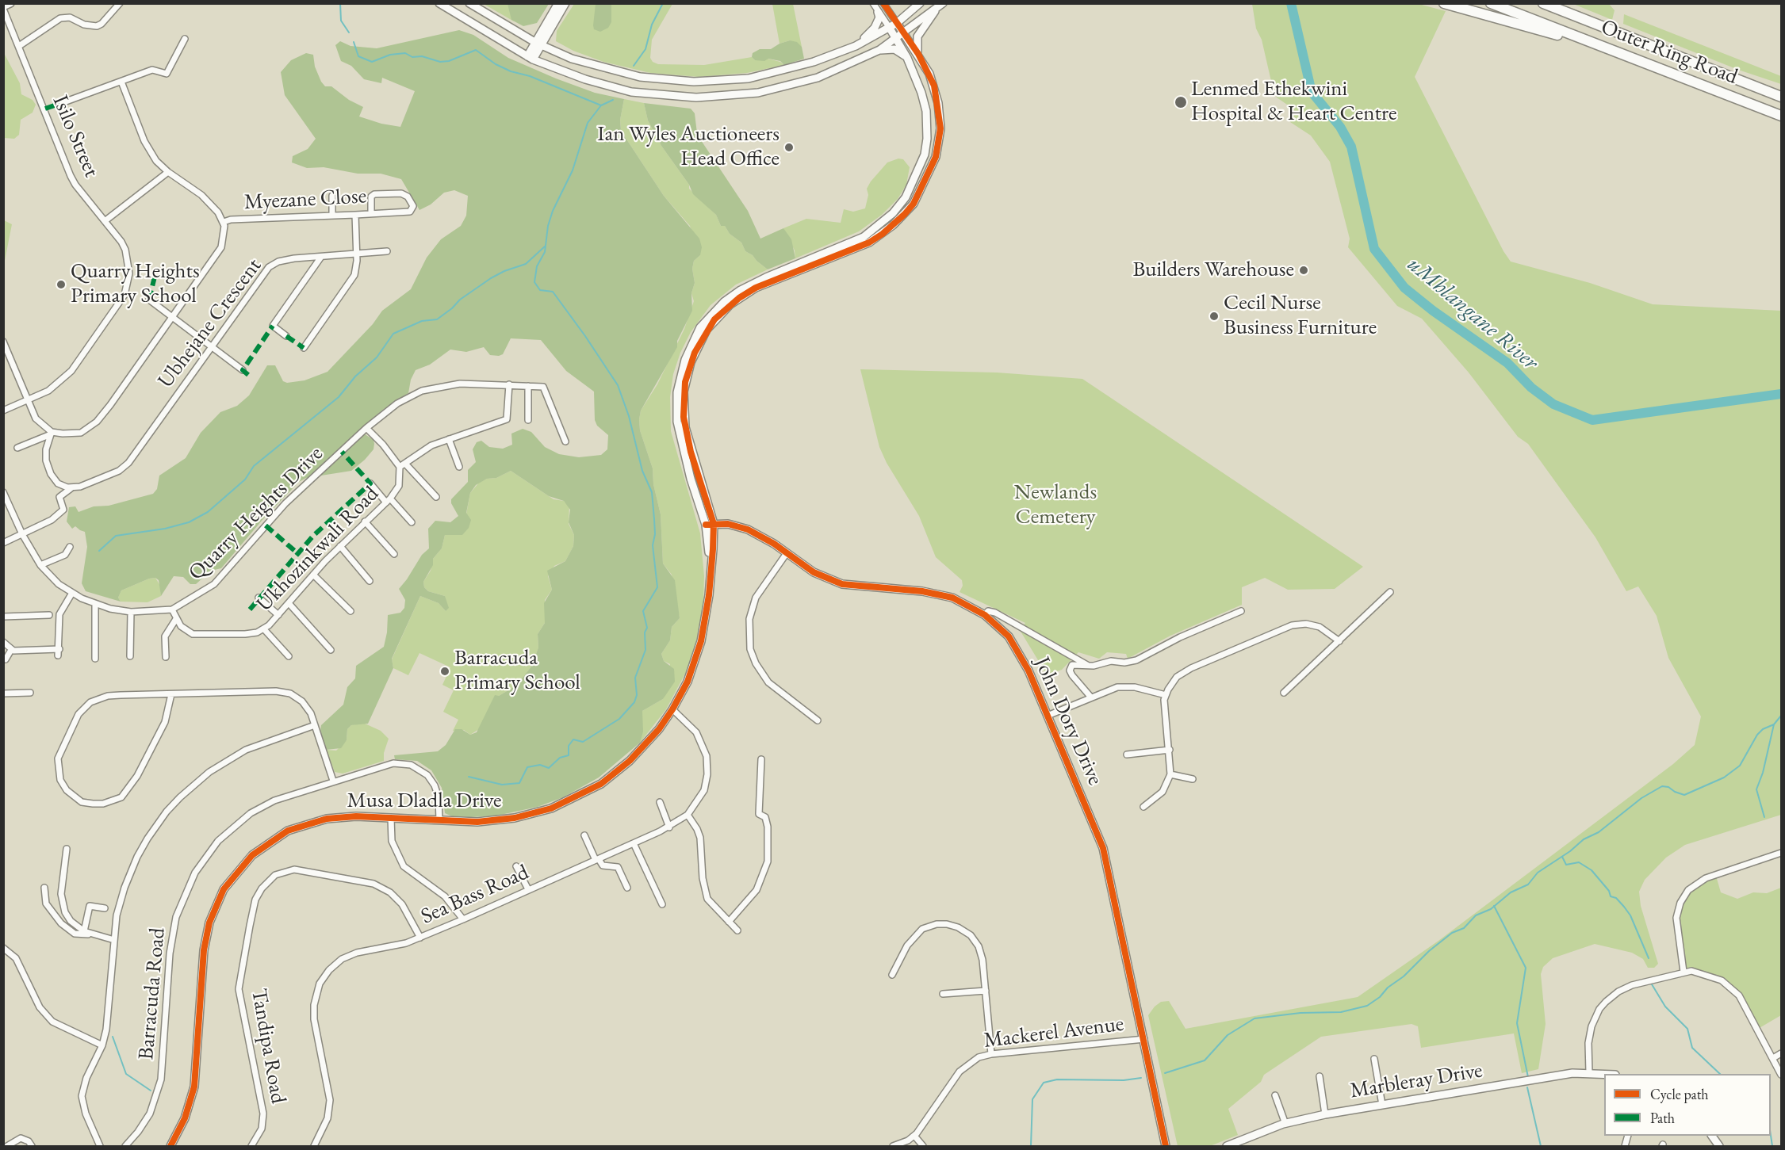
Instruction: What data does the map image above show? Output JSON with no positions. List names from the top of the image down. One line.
{"streets":{"highway":["Outer Ring Road"],"street":["Isilo Street","Myezane Close","Ubhejane Crescent","Quarry Heights Drive","Ukhozinkwali Road","John Dory Drive","Musa Dladla Drive","Sea Bass Road","Barracuda Road","Mackerel Avenue","Tandipa Road","Marbleray Drive"]},"crossings":[["John Dory Drive","Musa Dladla Drive"],["John Dory Drive","Mackerel Avenue"],["Musa Dladla Drive","Sea Bass Road"],["Musa Dladla Drive","Barracuda Road"],["Sea Bass Road","Tandipa Road"]],"water":["uMhlangane River"],"parks":["Newlands Cemetery"],"places":["Lenmed Ethekwini Hospital & Heart Centre","Ian Wyles Auctioneers Head Office","Builders Warehouse","Quarry Heights Primary School","Cecil Nurse Business Furniture","Barracuda Primary School"],"legend":["Cycle path","Path"]}
